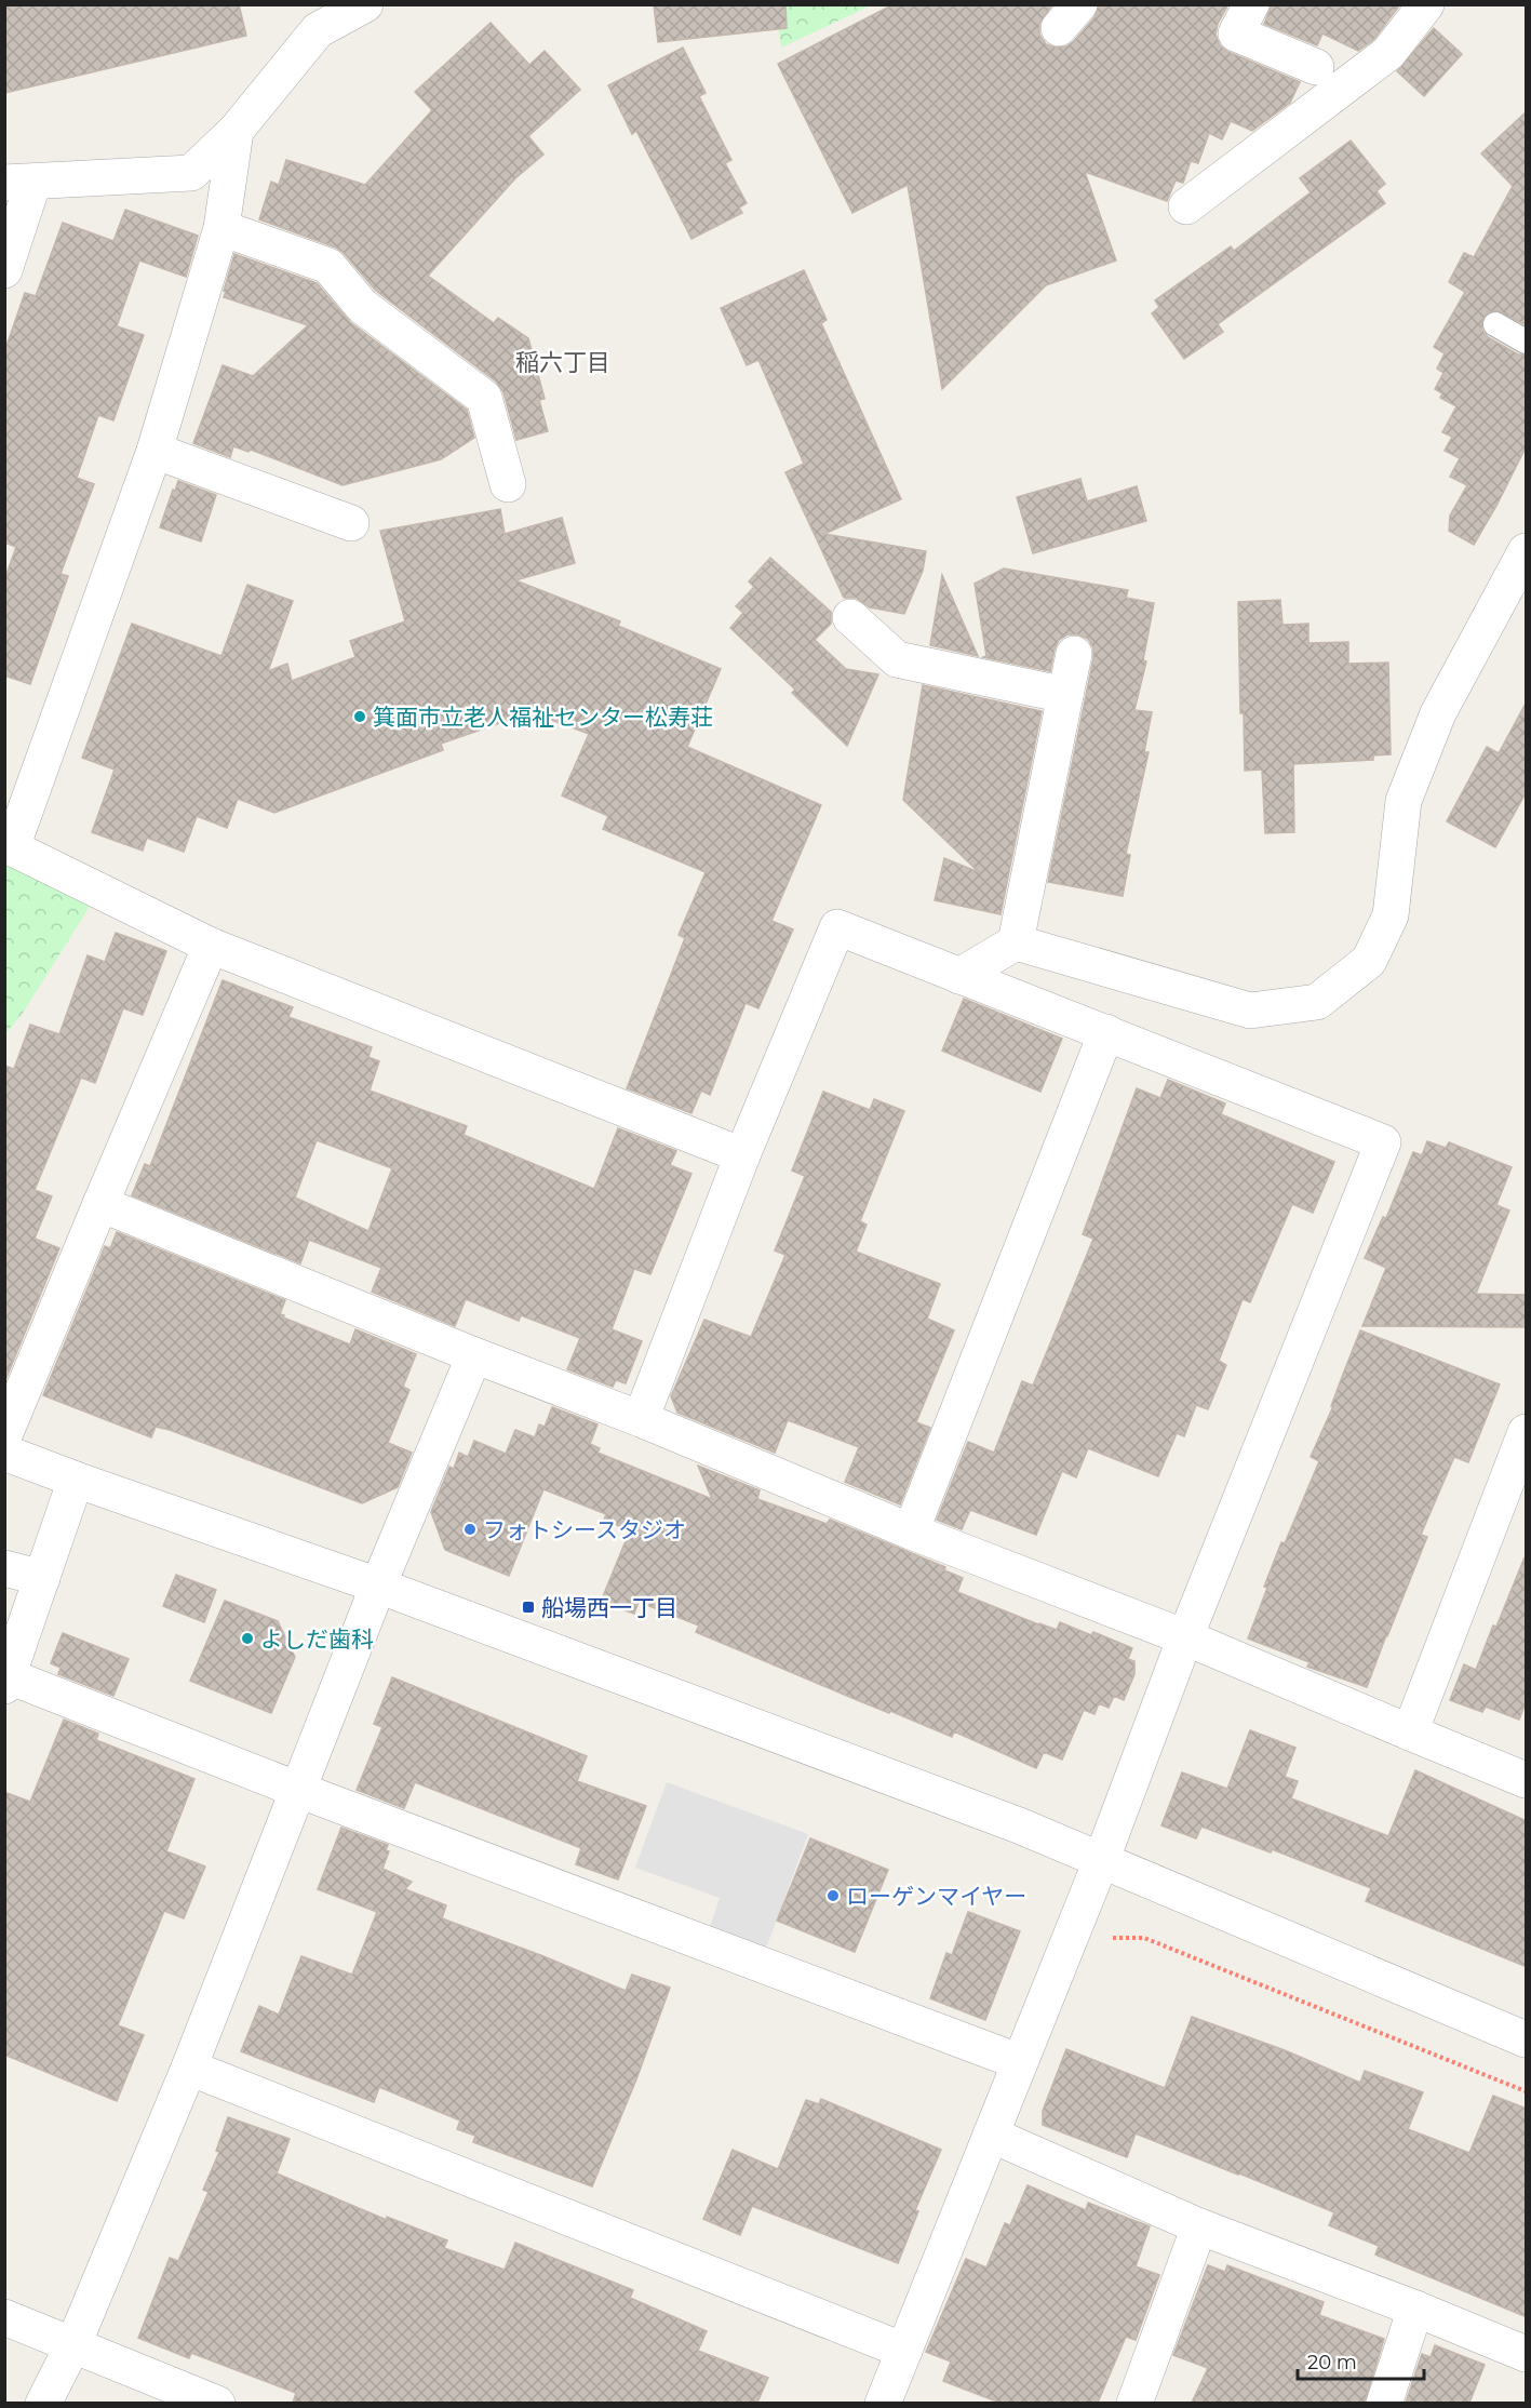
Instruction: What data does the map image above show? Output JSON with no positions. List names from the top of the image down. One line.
{"districts":["稲六丁目"],"places":{"other":["箕面市立老人福祉センター松寿荘","フォトシースタジオ","よしだ歯科","ローゲンマイヤー"],"transit":["船場西一丁目"]},"scale_bar":"20 m"}
